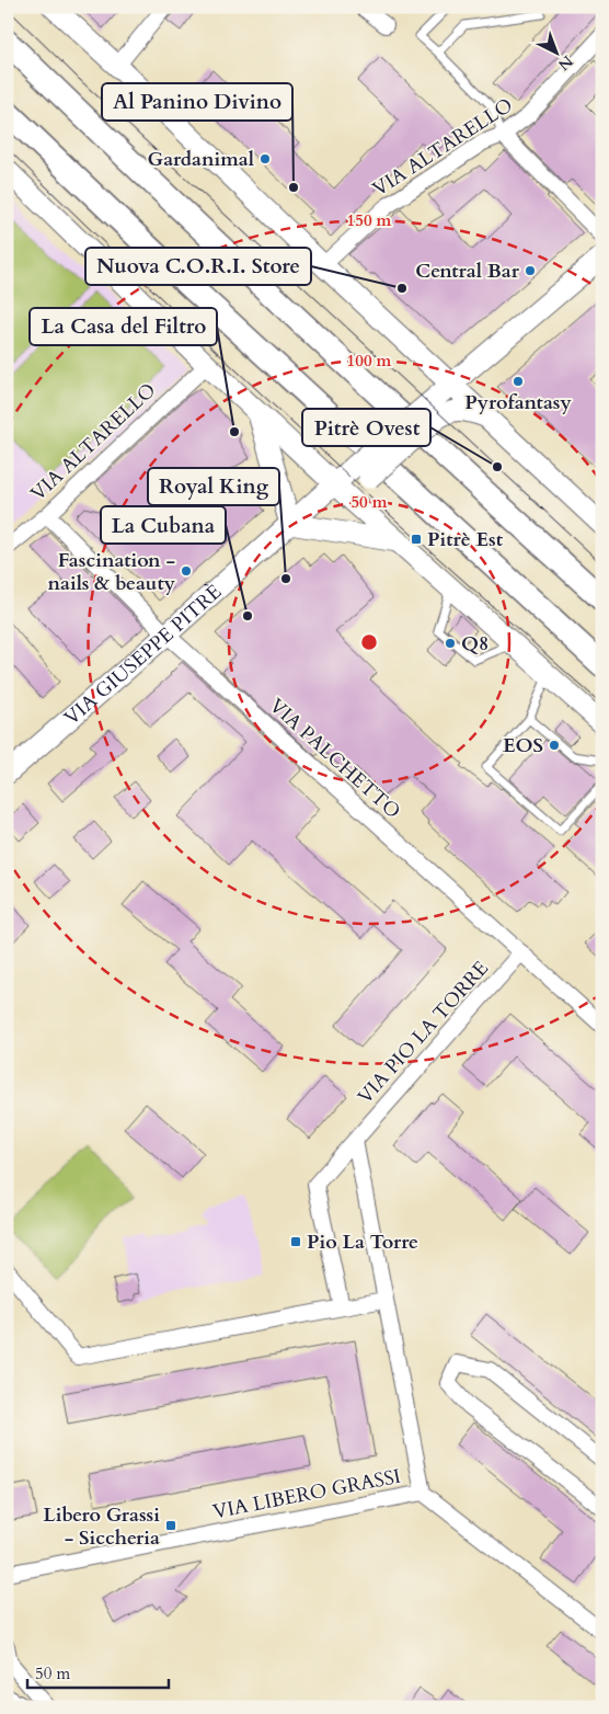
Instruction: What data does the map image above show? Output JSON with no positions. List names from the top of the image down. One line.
{"streets":{"street":["VIA ALTARELLO","VIA GIUSEPPE PITRÈ","VIA PALCHETTO","VIA PIO LA TORRE","VIA LIBERO GRASSI"]},"crossings":[["VIA ALTARELLO","VIA PALCHETTO"],["VIA GIUSEPPE PITRÈ","VIA PALCHETTO"],["VIA PALCHETTO","VIA PIO LA TORRE"]],"places":{"other":["Gardanimal","Al Panino Divino","Central Bar","Nuova C.O.R.I. Store","Pyrofantasy","La Casa del Filtro","Pitrè Ovest","Fascination - nails & beauty","Royal King","La Cubana","Q8","EOS"],"transit":["Pitrè Est","Pio La Torre","Libero Grassi - Siccheria"]},"scale_bar":"50 m","north":"bottom right","rings":["150 m","100 m","50 m"]}
